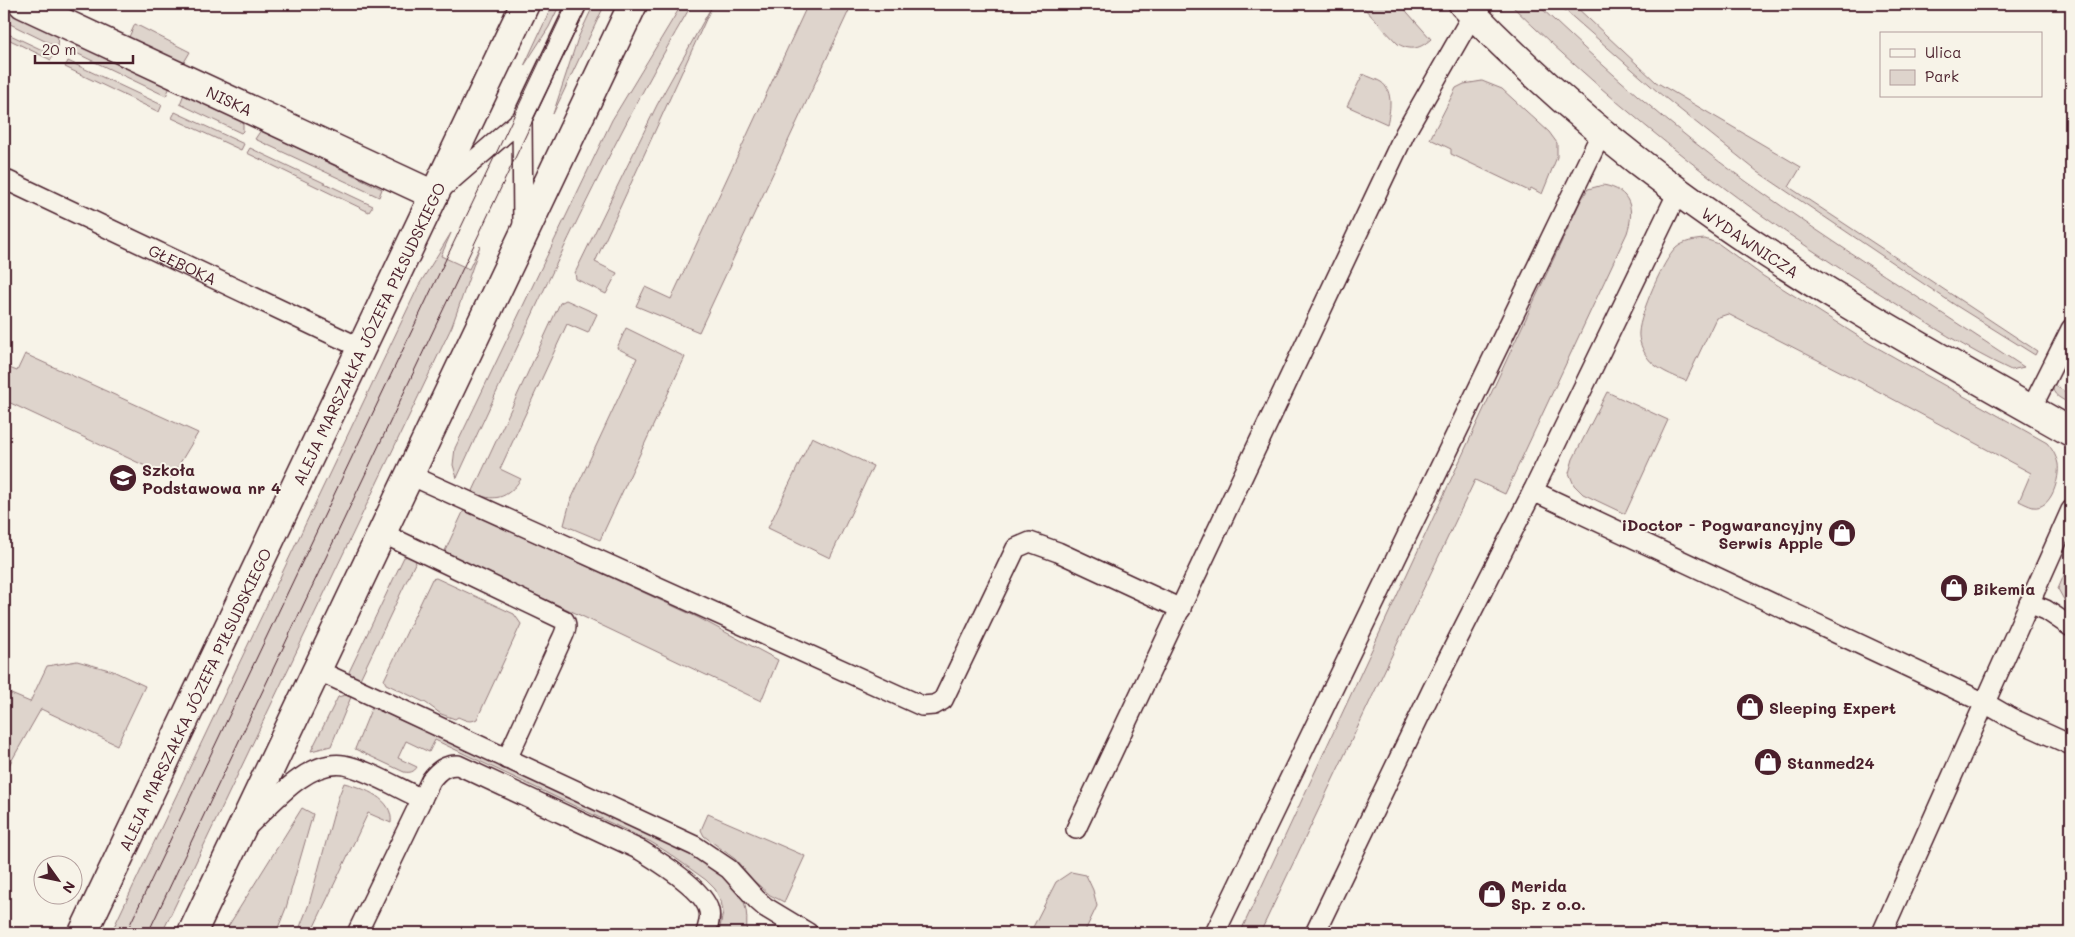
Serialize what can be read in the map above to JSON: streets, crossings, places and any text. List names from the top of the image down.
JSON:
{
  "streets": {
    "main road": ["NISKA", "WYDAWNICZA", "ALEJA MARSZAŁKA JÓZEFA PIŁSUDSKIEGO"],
    "lane": ["GŁĘBOKA"]
  },
  "crossings": [
    ["NISKA", "ALEJA MARSZAŁKA JÓZEFA PIŁSUDSKIEGO"],
    ["GŁĘBOKA", "ALEJA MARSZAŁKA JÓZEFA PIŁSUDSKIEGO"]
  ],
  "places": {
    "school or university": ["Szkoła Podstawowa nr 4"],
    "shop": [
      "iDoctor - Pogwarancyjny Serwis Apple",
      "Bikemia",
      "Sleeping Expert",
      "Stanmed24",
      "Merida Sp. z o.o."
    ]
  },
  "legend": ["Ulica", "Park"],
  "scale_bar": "20 m",
  "north": "bottom right"
}
